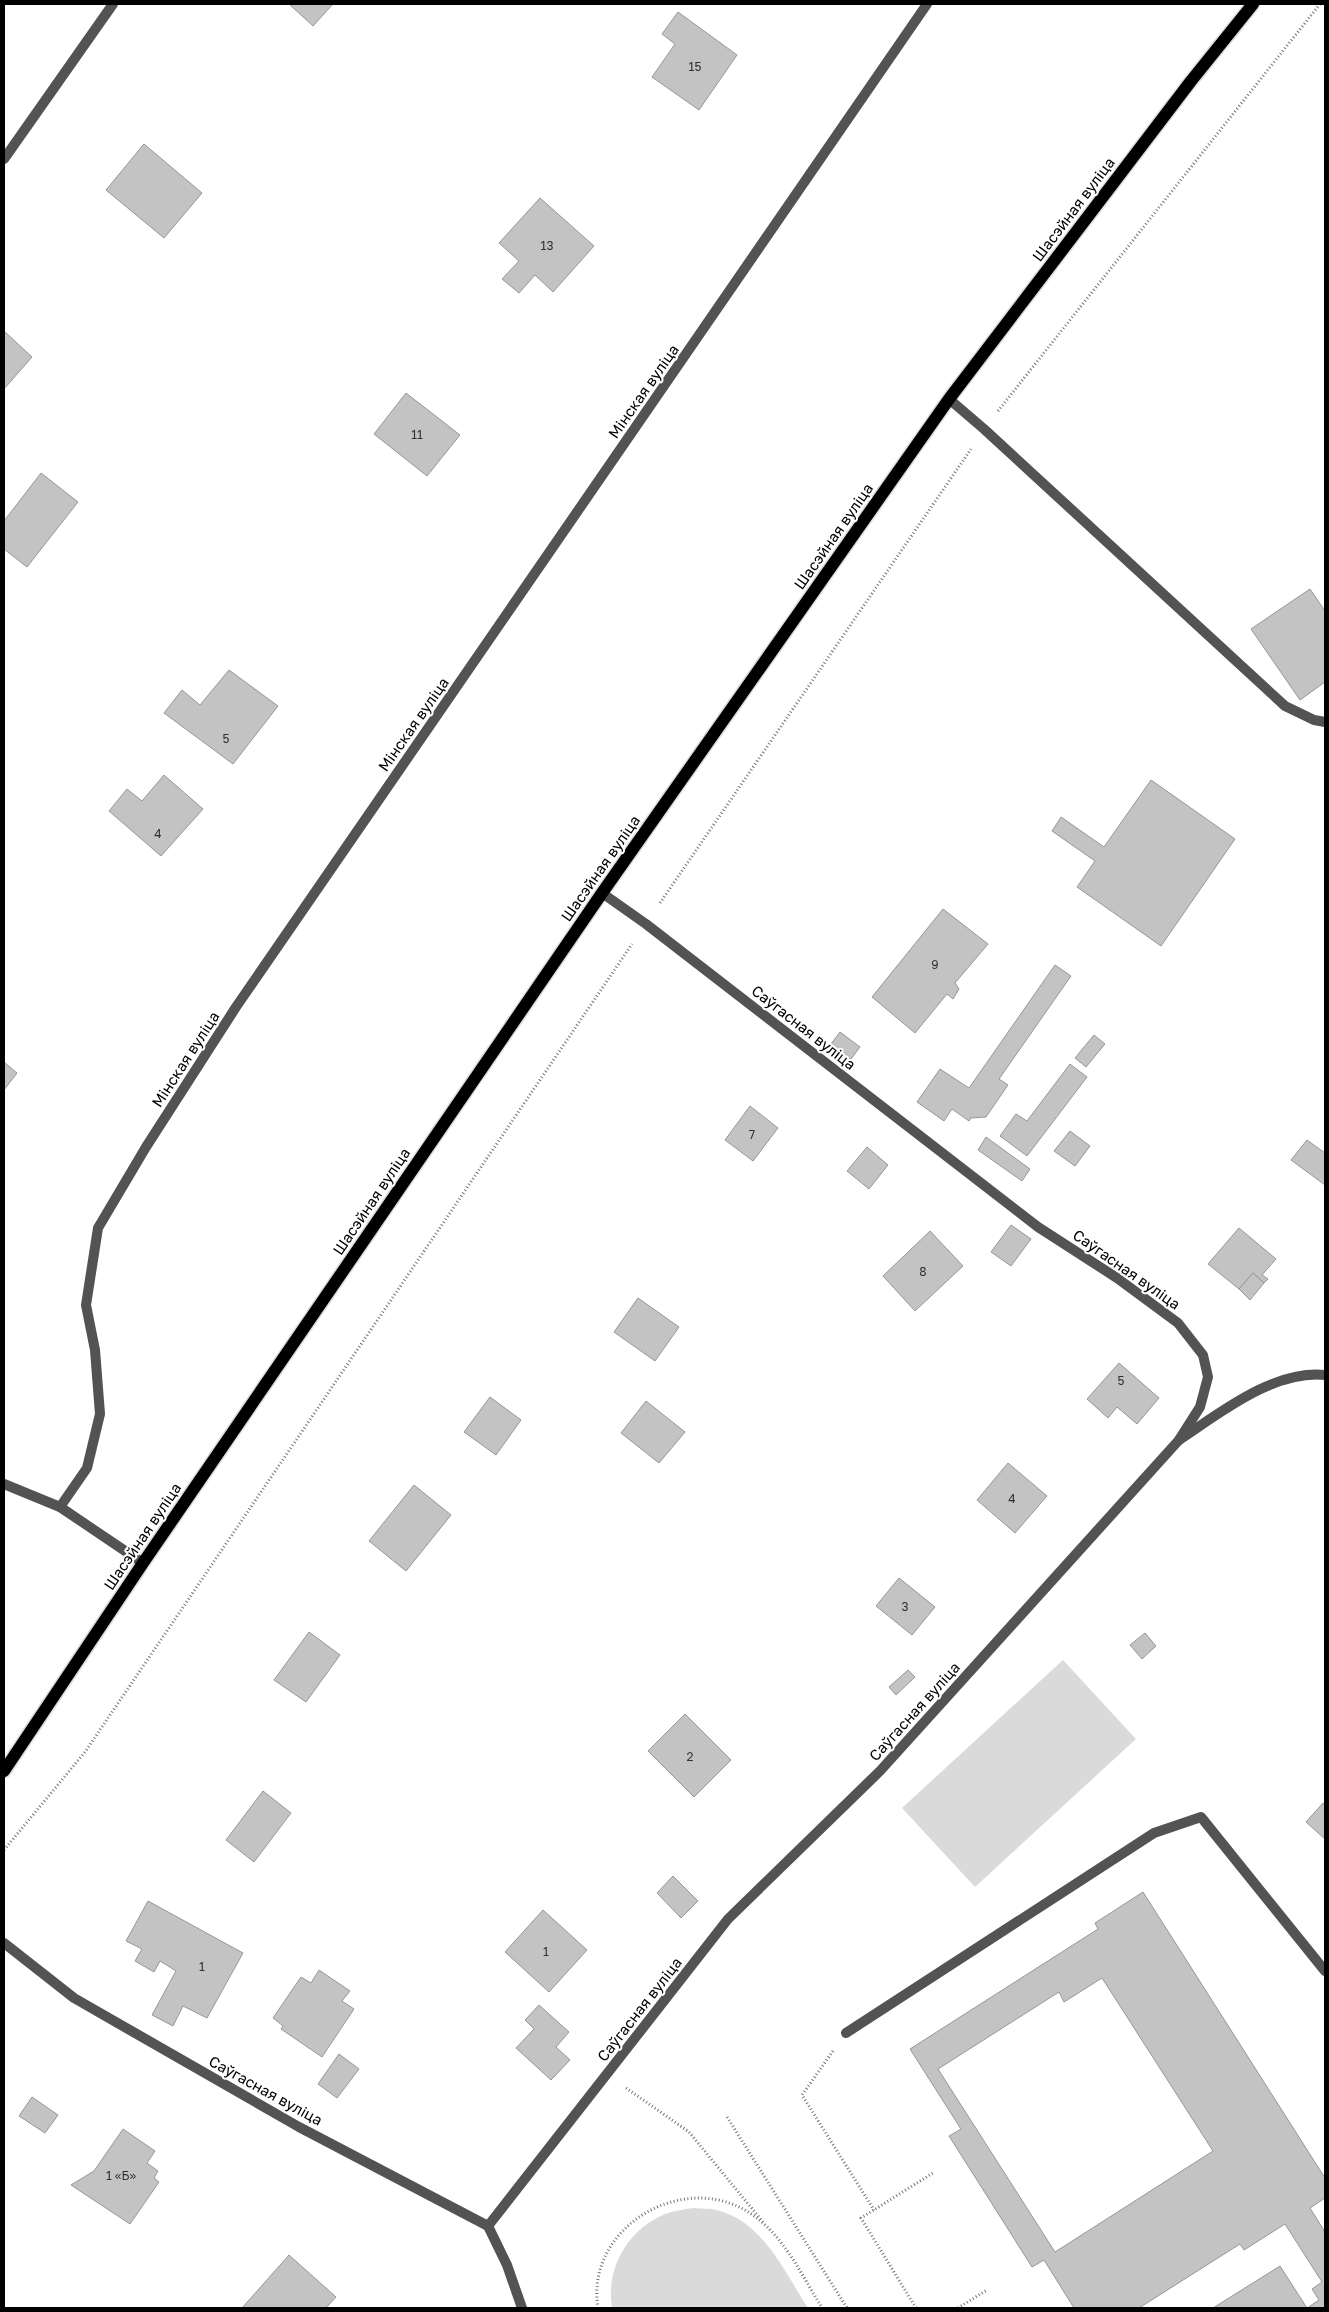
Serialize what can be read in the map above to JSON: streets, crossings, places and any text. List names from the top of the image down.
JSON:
{
  "streets": {
    "main road": ["Шасэйная вуліца"],
    "street": ["Мінская вуліца", "Саўгасная вуліца"]
  },
  "crossings": [
    ["Шасэйная вуліца", "Саўгасная вуліца"]
  ],
  "house_numbers": [
    "15",
    "13",
    "11",
    "5",
    "4",
    "9",
    "7",
    "8",
    "5",
    "4",
    "3",
    "2",
    "1",
    "1",
    "1 «Б»"
  ]
}
